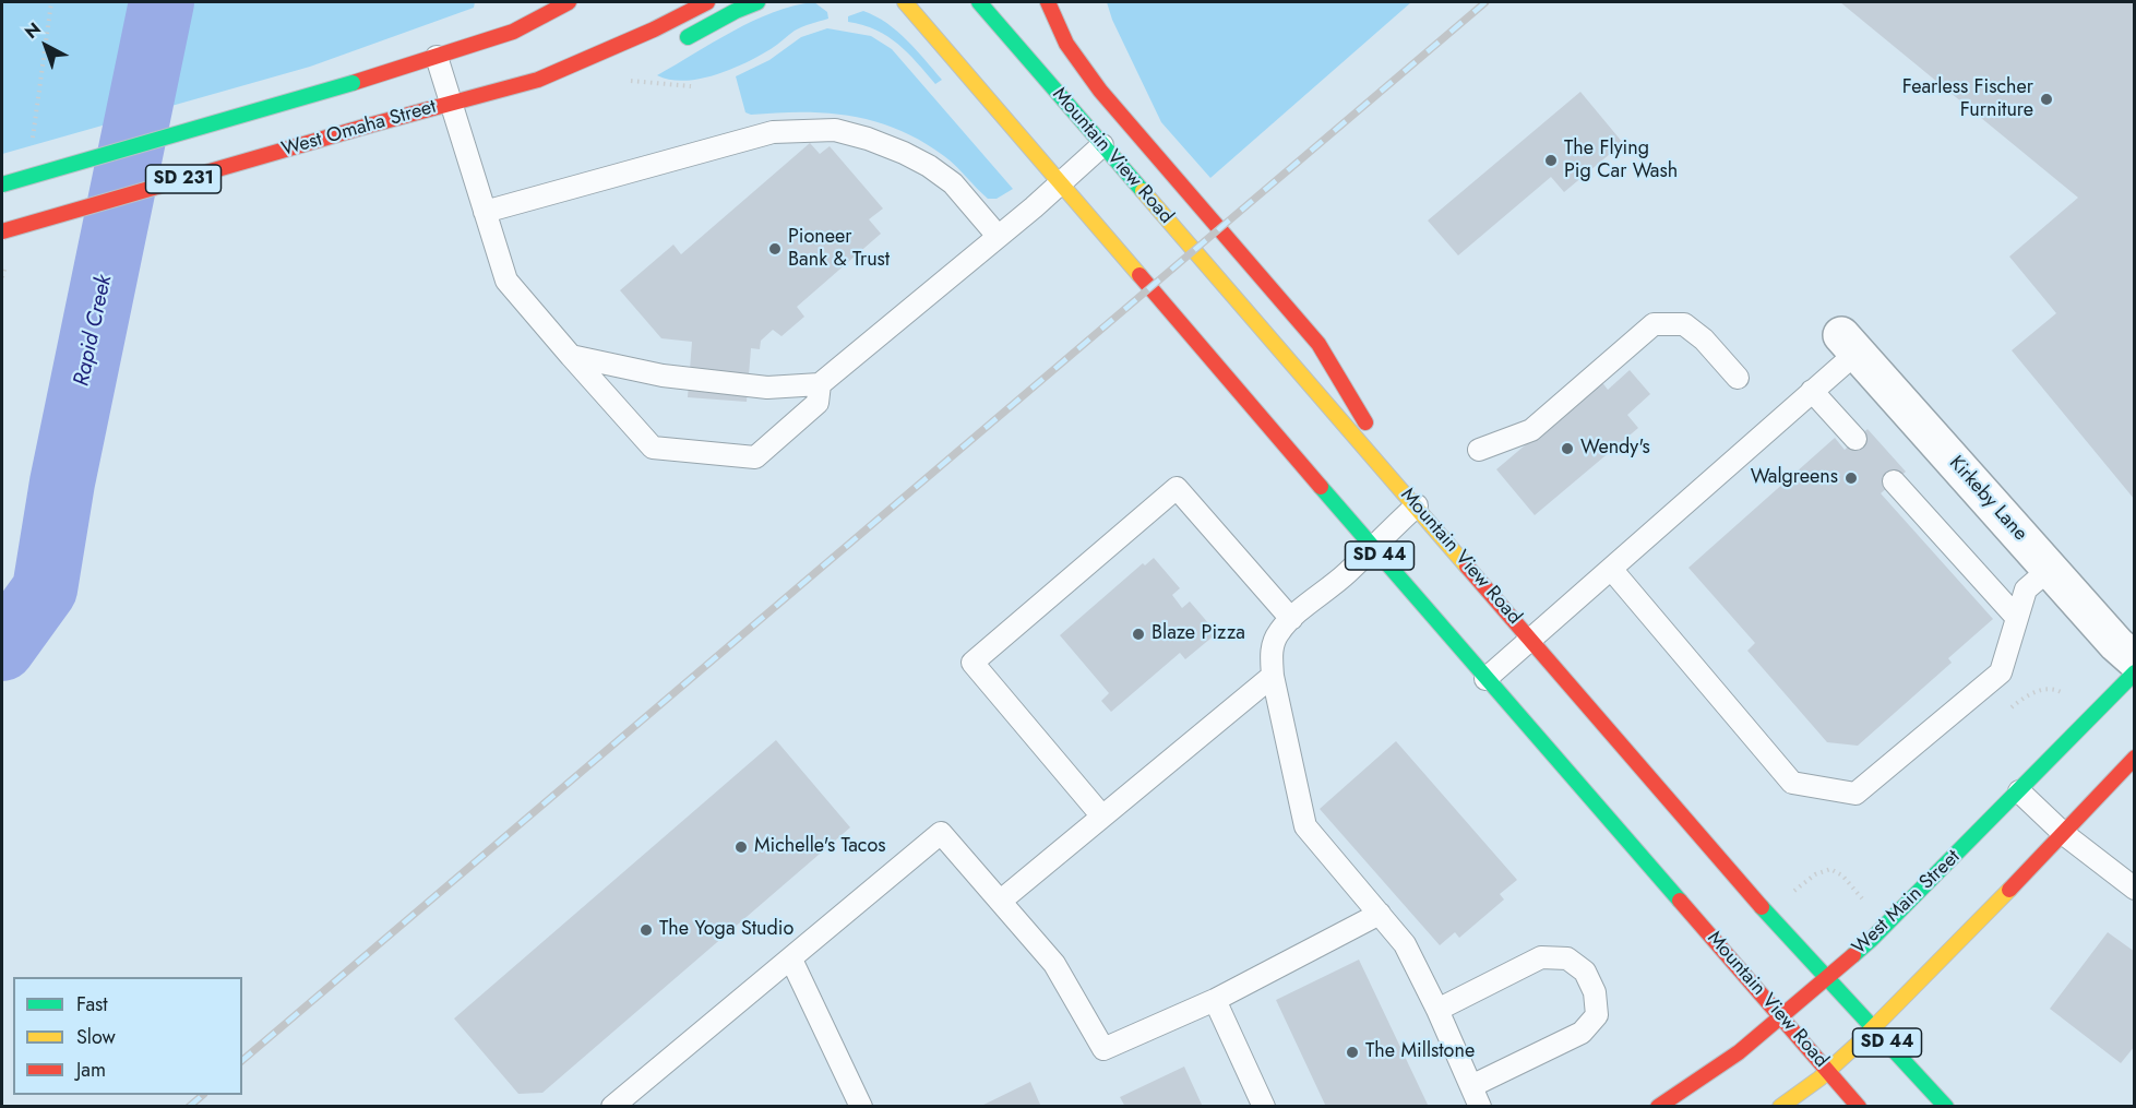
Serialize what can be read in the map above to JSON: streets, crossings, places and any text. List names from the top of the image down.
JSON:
{
  "streets": {
    "main road": [
      "West Omaha Street",
      "Mountain View Road",
      "SD 231",
      "SD 44",
      "West Main Street"
    ],
    "street": ["Kirkeby Lane"]
  },
  "crossings": [
    ["Mountain View Road", "SD 44"],
    ["Mountain View Road", "West Main Street"]
  ],
  "water": ["Rapid Creek"],
  "places": [
    "Fearless Fischer Furniture",
    "The Flying Pig Car Wash",
    "Pioneer Bank & Trust",
    "Wendy's",
    "Walgreens",
    "Blaze Pizza",
    "Michelle's Tacos",
    "The Yoga Studio",
    "The Millstone"
  ],
  "legend": ["Fast", "Slow", "Jam"],
  "north": "top left"
}
